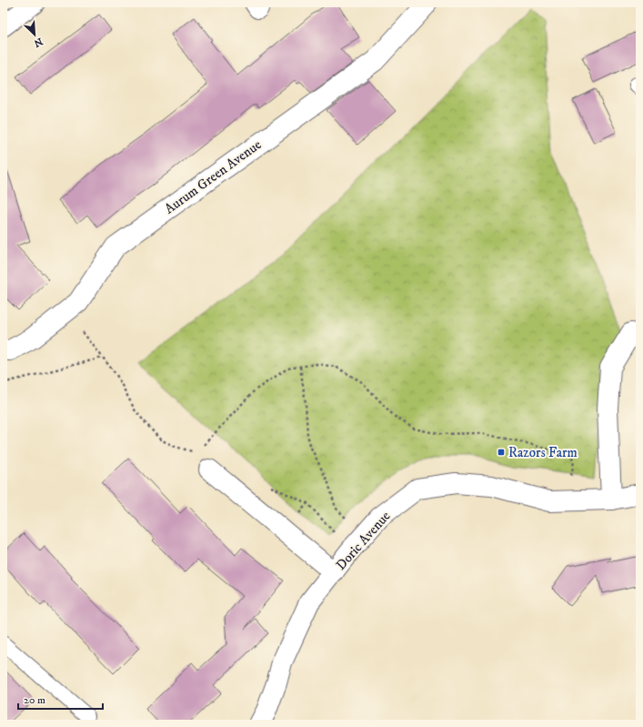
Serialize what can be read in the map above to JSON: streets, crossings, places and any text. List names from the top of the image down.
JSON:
{
  "streets": {
    "street": ["Aurum Green Avenue", "Doric Avenue"]
  },
  "places": {
    "transit": ["Razors Farm"]
  },
  "scale_bar": "20 m",
  "north": "bottom right"
}
